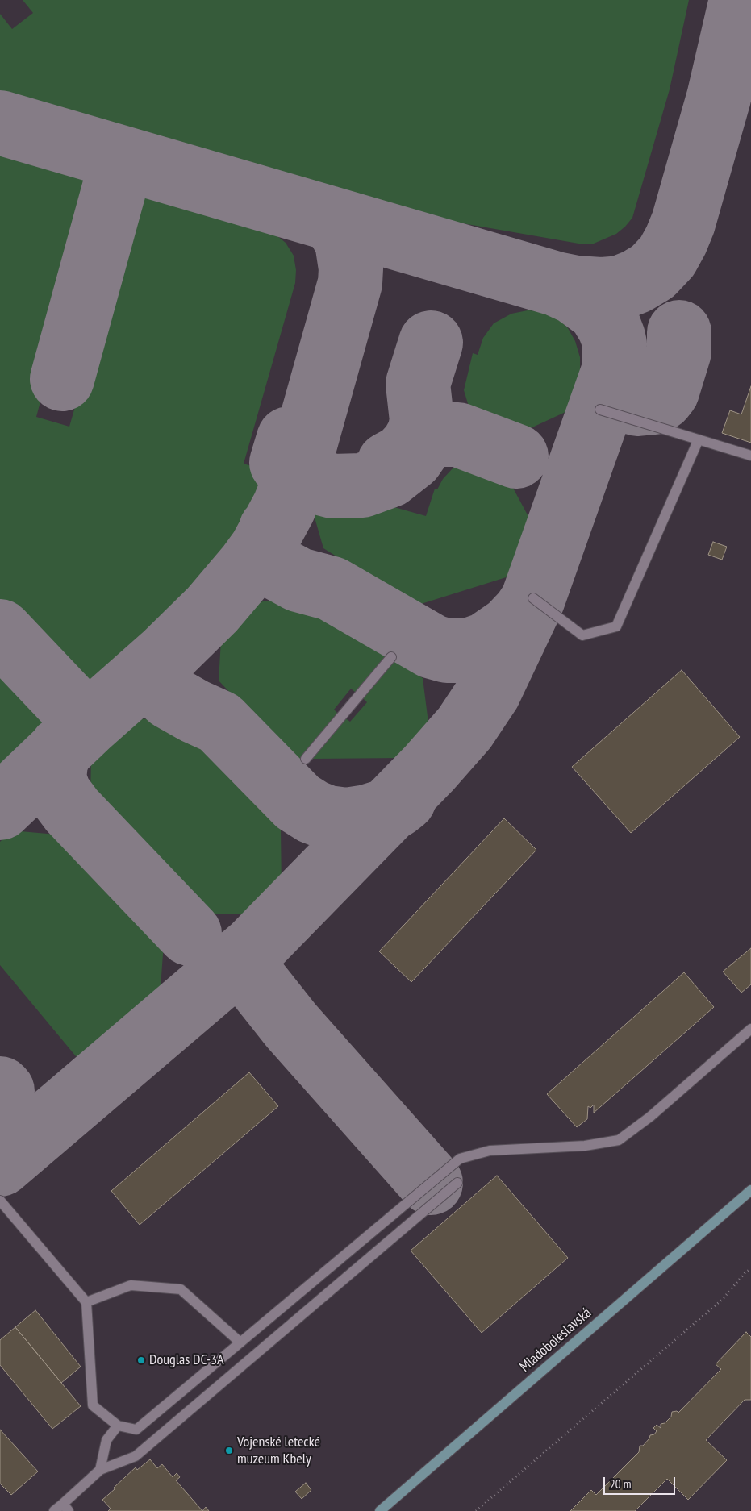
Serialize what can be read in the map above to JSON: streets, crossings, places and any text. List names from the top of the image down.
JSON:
{
  "streets": {
    "main road": ["Mladoboleslavská"]
  },
  "places": ["Douglas DC-3A", "Vojenské letecké muzeum Kbely"],
  "scale_bar": "20 m"
}
